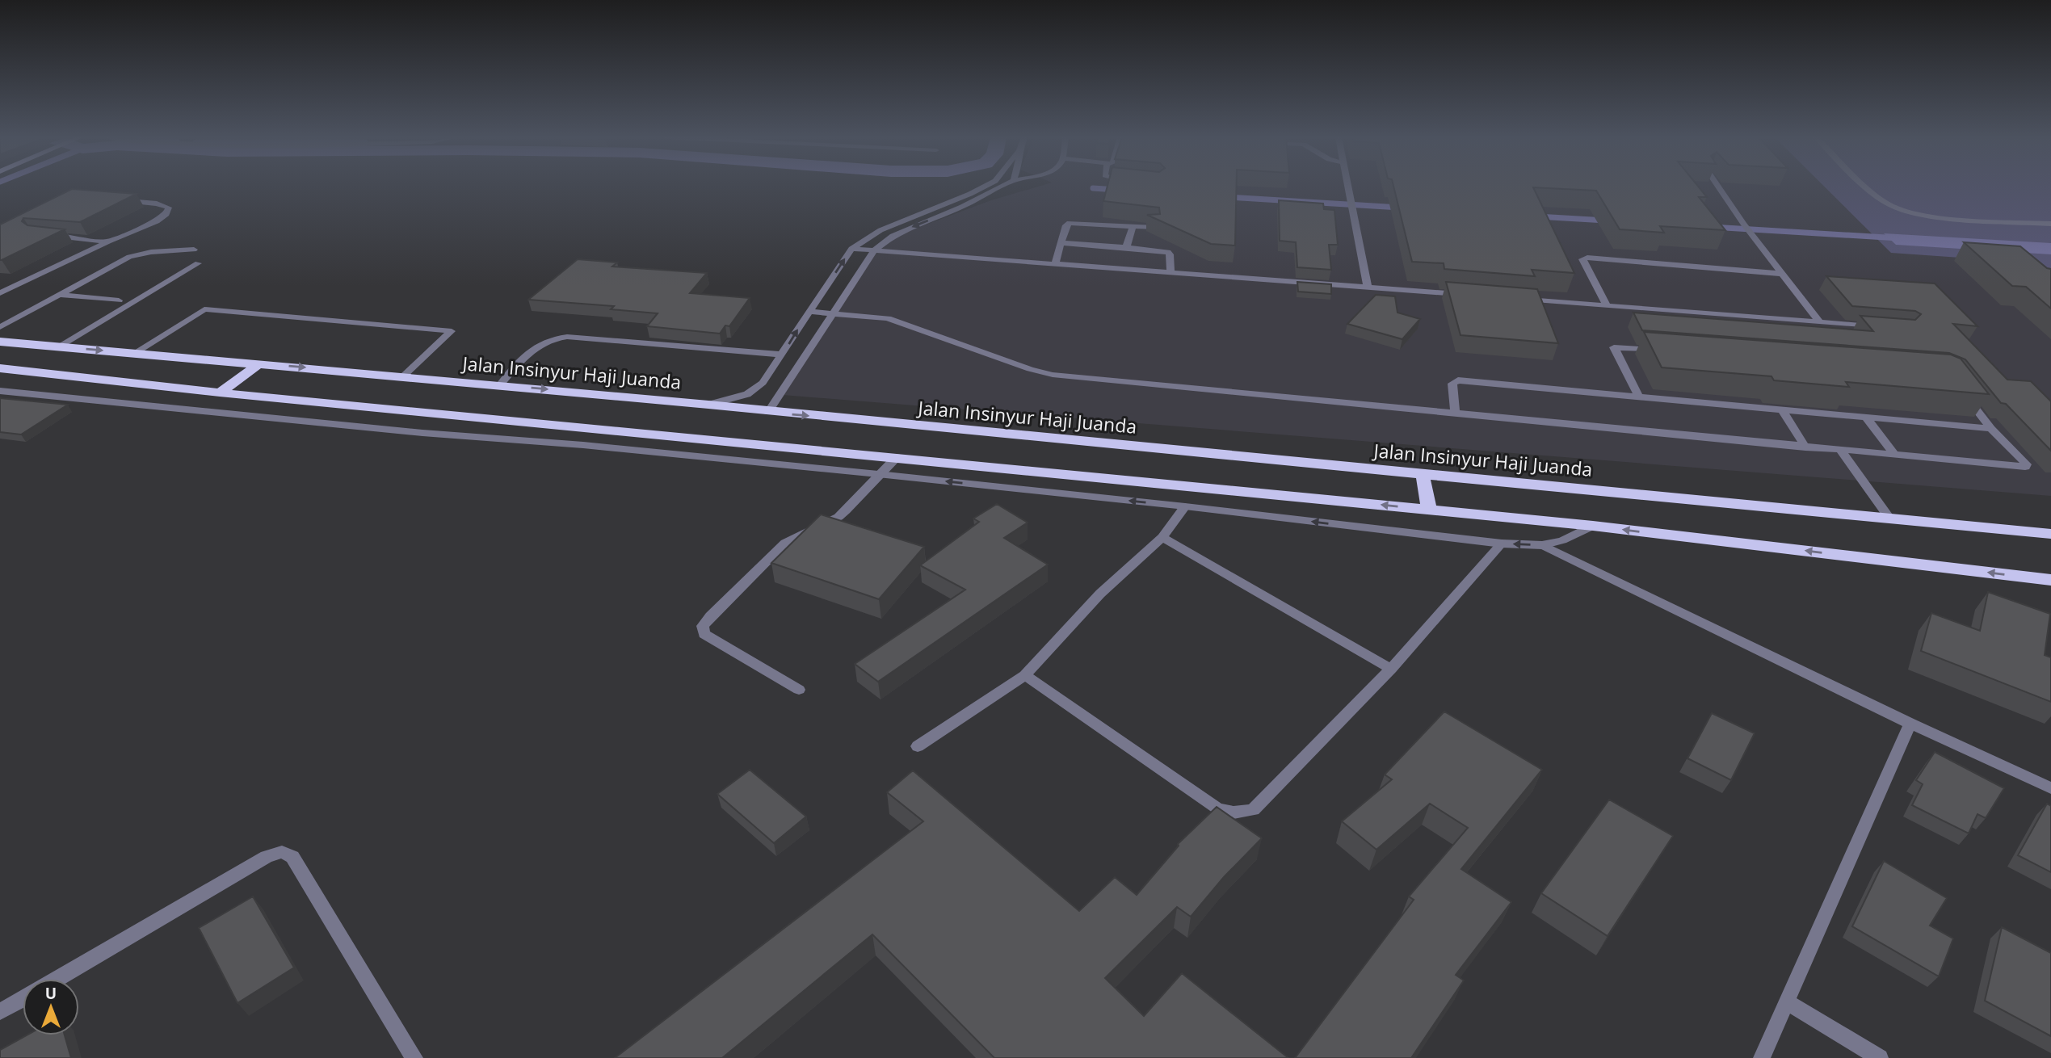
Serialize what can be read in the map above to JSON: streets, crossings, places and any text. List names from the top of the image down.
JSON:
{
  "streets": {
    "highway": ["Jalan Insinyur Haji Juanda"]
  },
  "north": "top"
}
